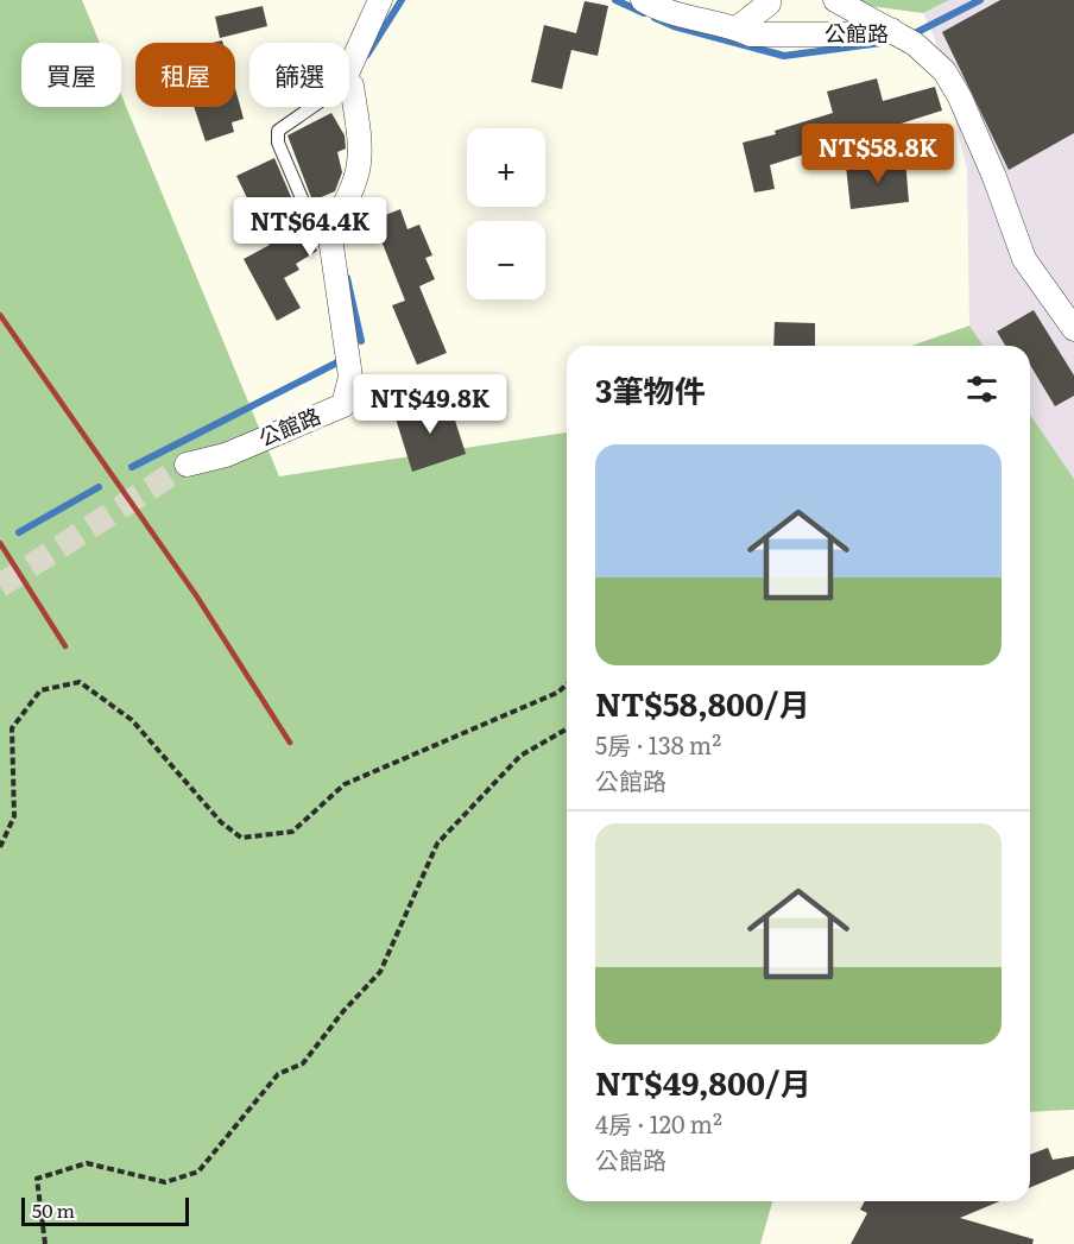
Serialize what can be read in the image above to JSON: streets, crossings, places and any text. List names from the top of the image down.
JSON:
{
  "streets": {
    "street": ["公館路"]
  },
  "scale_bar": "50 m",
  "page": {
    "chip": ["買屋", "租屋", "篩選"],
    "price": ["NT$58.8K", "NT$64.4K", "NT$49.8K"],
    "map_buttons": ["+", "−"],
    "heading": "3筆物件",
    "list": [
      {
        "name": "NT$58,800/月",
        "note": "5房 · 138 m² · 公館路"
      },
      {
        "name": "NT$49,800/月",
        "note": "4房 · 120 m² · 公館路"
      }
    ],
    "scale": "50 m"
  }
}
